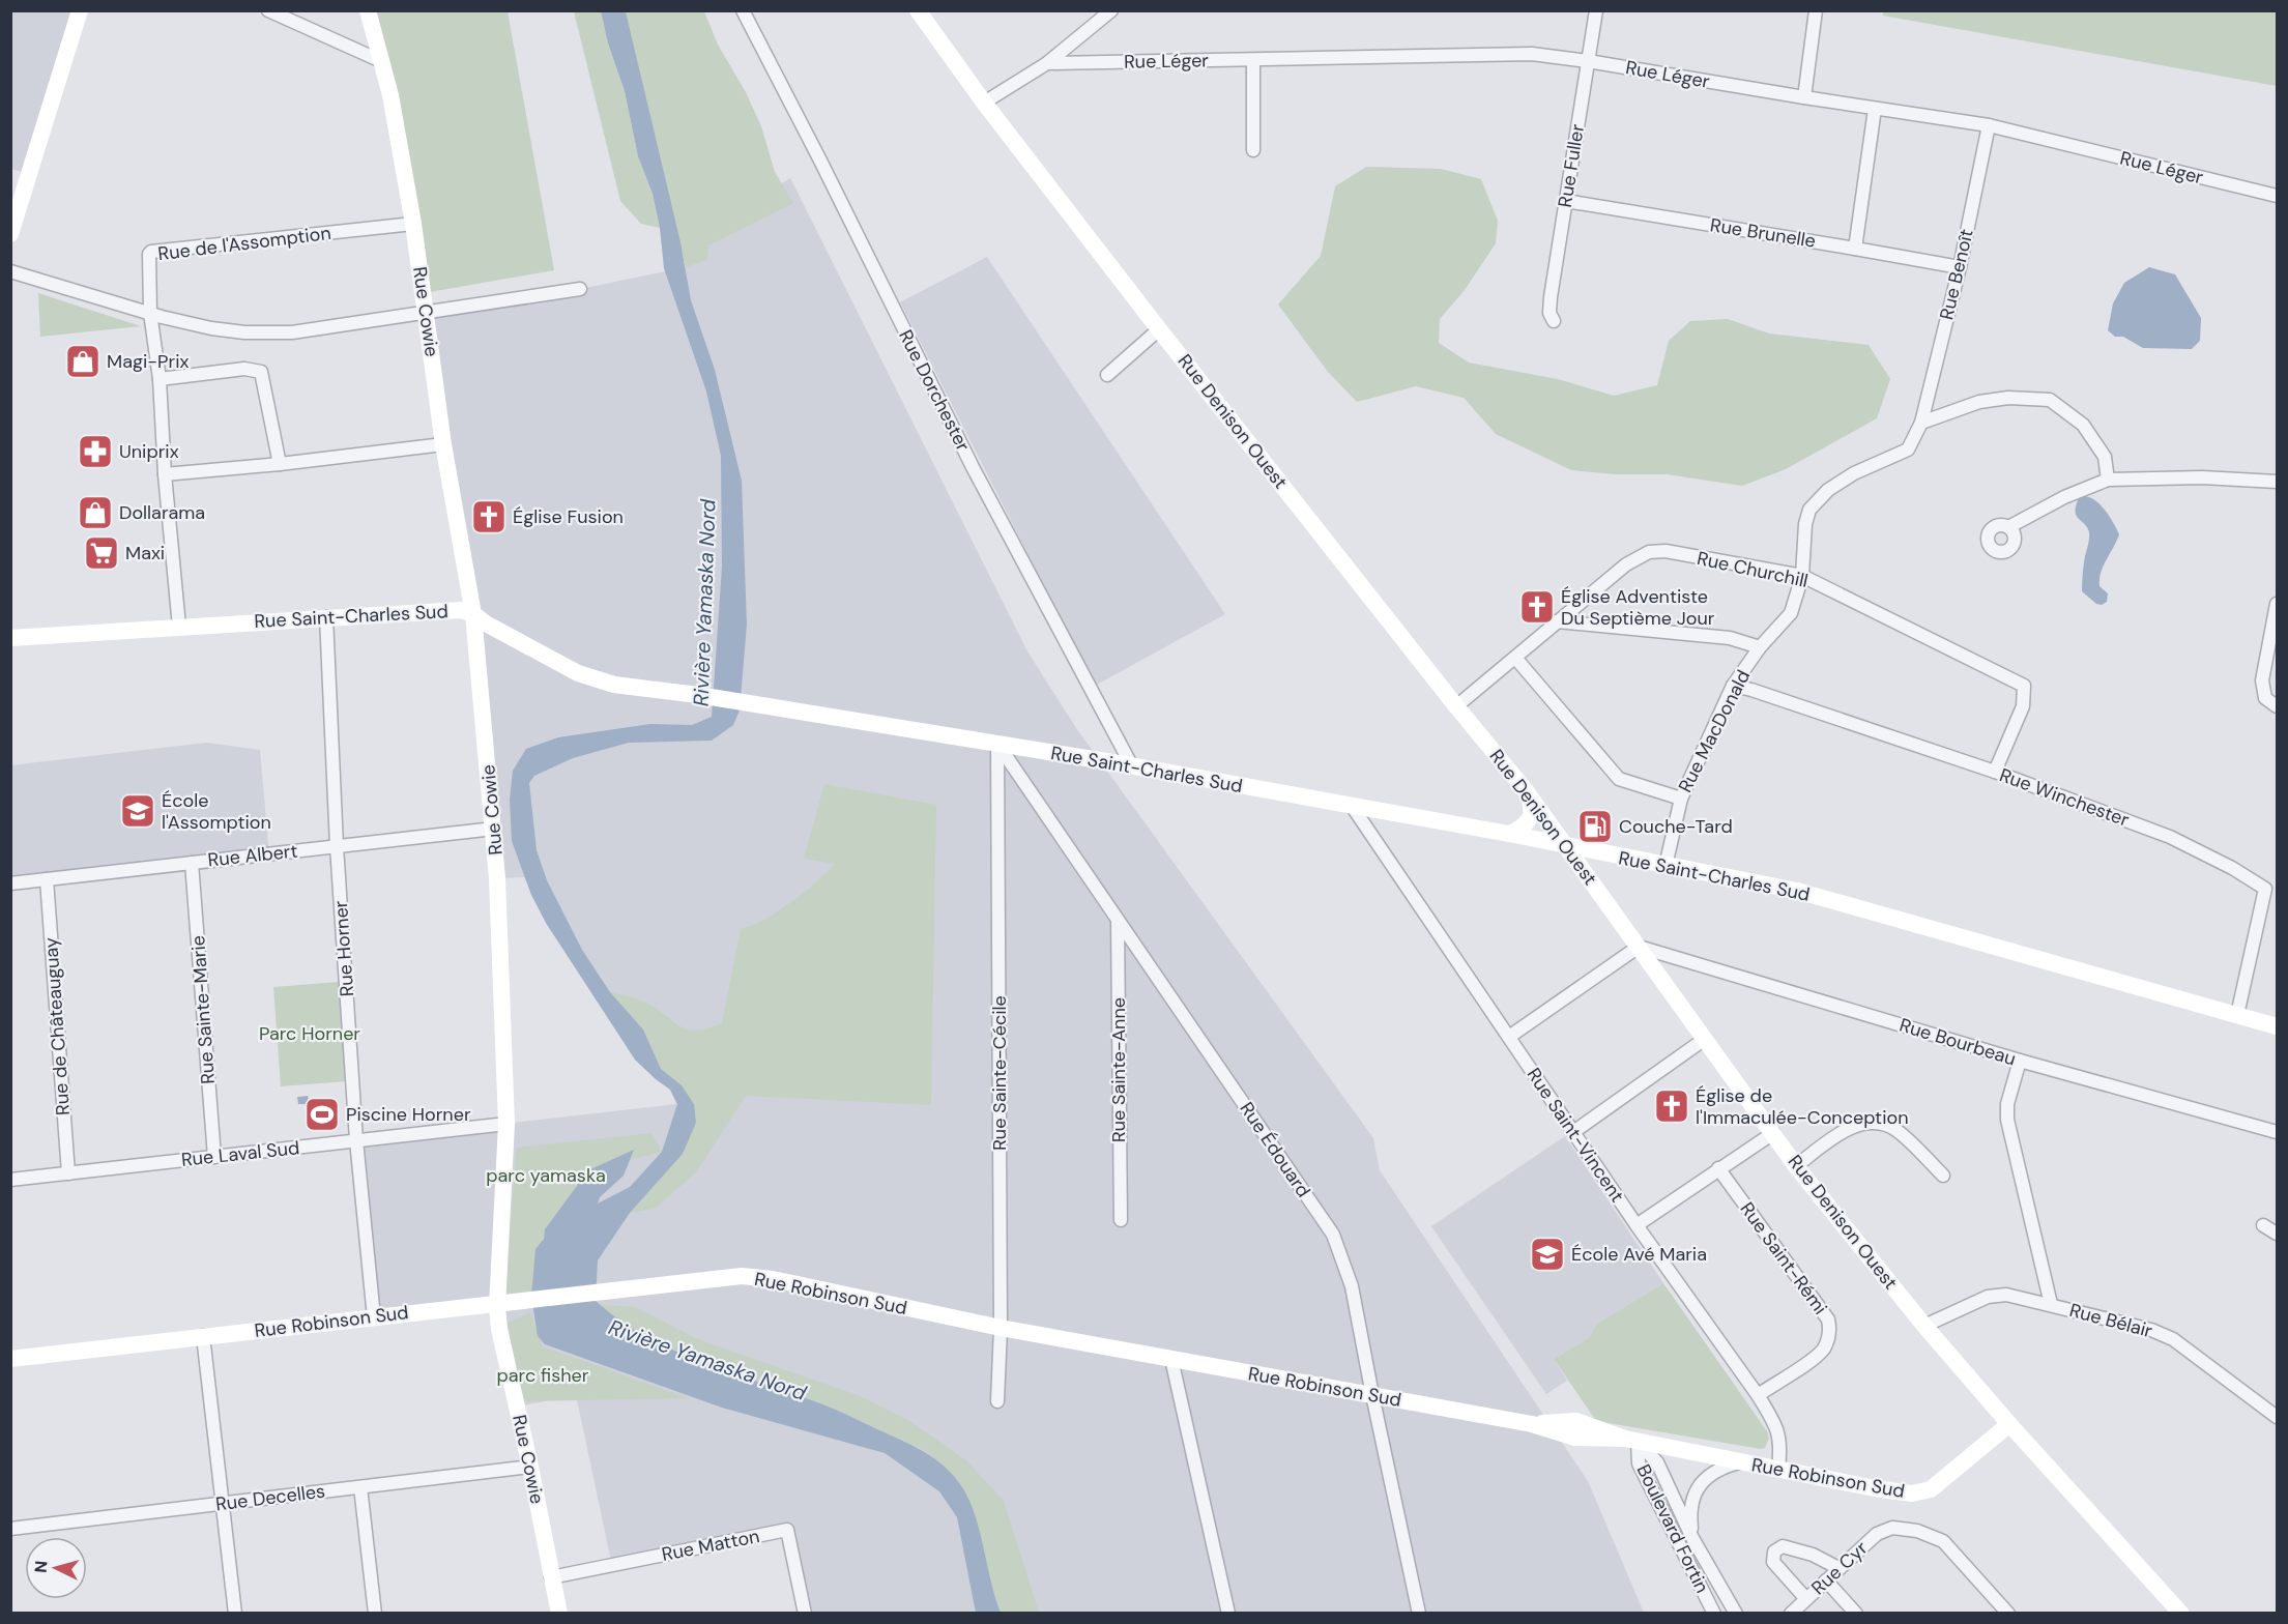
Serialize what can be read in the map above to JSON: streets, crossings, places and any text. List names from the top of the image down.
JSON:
{
  "streets": {
    "street": [
      "Rue Léger",
      "Rue Fuller",
      "Rue Brunelle",
      "Rue de l'Assomption",
      "Rue Benoît",
      "Rue Cowie",
      "Rue Dorchester",
      "Rue Denison Ouest",
      "Rue Churchill",
      "Rue Saint-Charles Sud",
      "Rue MacDonald",
      "Rue Winchester",
      "Rue Albert",
      "Rue Horner",
      "Rue Sainte-Marie",
      "Rue de Châteauguay",
      "Rue Bourbeau",
      "Rue Sainte-Anne",
      "Rue Sainte-Cécile",
      "Rue Saint-Vincent",
      "Rue Édouard",
      "Rue Laval Sud",
      "Rue Saint-Rémi",
      "Rue Robinson Sud",
      "Rue Bélair",
      "Rue Decelles",
      "Boulevard Fortin",
      "Rue Matton",
      "Rue Cyr"
    ]
  },
  "crossings": [
    ["Rue Léger", "Rue Fuller"],
    ["Rue Léger", "Rue Benoît"],
    ["Rue Fuller", "Rue Brunelle"],
    ["Rue Brunelle", "Rue Benoît"],
    ["Rue de l'Assomption", "Rue Cowie"],
    ["Rue de l'Assomption", "Rue Saint-Charles Sud"],
    ["Rue Benoît", "Rue MacDonald"],
    ["Rue Cowie", "Rue Saint-Charles Sud"],
    ["Rue Cowie", "Rue Albert"],
    ["Rue Cowie", "Rue Laval Sud"],
    ["Rue Cowie", "Rue Robinson Sud"],
    ["Rue Cowie", "Rue Decelles"],
    ["Rue Cowie", "Rue Matton"],
    ["Rue Dorchester", "Rue Saint-Charles Sud"],
    ["Rue Denison Ouest", "Rue Churchill"],
    ["Rue Denison Ouest", "Rue Saint-Charles Sud"],
    ["Rue Denison Ouest", "Rue Bourbeau"],
    ["Rue Denison Ouest", "Rue Robinson Sud"],
    ["Rue Denison Ouest", "Rue Bélair"],
    ["Rue Churchill", "Rue MacDonald"],
    ["Rue Churchill", "Rue Winchester"],
    ["Rue Saint-Charles Sud", "Rue MacDonald"],
    ["Rue Saint-Charles Sud", "Rue Winchester"],
    ["Rue Saint-Charles Sud", "Rue Horner"],
    ["Rue Saint-Charles Sud", "Rue Sainte-Cécile"],
    ["Rue Saint-Charles Sud", "Rue Saint-Vincent"],
    ["Rue Saint-Charles Sud", "Rue Édouard"],
    ["Rue MacDonald", "Rue Winchester"],
    ["Rue Albert", "Rue Horner"],
    ["Rue Albert", "Rue Sainte-Marie"],
    ["Rue Albert", "Rue de Châteauguay"],
    ["Rue Horner", "Rue Laval Sud"],
    ["Rue Horner", "Rue Robinson Sud"],
    ["Rue Sainte-Marie", "Rue Laval Sud"],
    ["Rue de Châteauguay", "Rue Laval Sud"],
    ["Rue Sainte-Anne", "Rue Édouard"],
    ["Rue Sainte-Cécile", "Rue Édouard"],
    ["Rue Sainte-Cécile", "Rue Robinson Sud"],
    ["Rue Saint-Vincent", "Rue Saint-Rémi"],
    ["Rue Saint-Vincent", "Rue Robinson Sud"],
    ["Rue Édouard", "Rue Robinson Sud"],
    ["Rue Robinson Sud", "Boulevard Fortin"]
  ],
  "water": ["Rivière Yamaska Nord"],
  "parks": ["Parc Horner", "parc yamaska", "parc fisher"],
  "places": {
    "shop": ["Magi-Prix", "Dollarama"],
    "pharmacy": ["Uniprix"],
    "church": ["Église Fusion", "Église Adventiste Du Septième Jour", "Église de l'Immaculée-Conception"],
    "supermarket": ["Maxi"],
    "school or university": ["École l'Assomption", "École Avé Maria"],
    "fuel station": ["Couche-Tard"],
    "sports": ["Piscine Horner"]
  },
  "north": "left"
}
